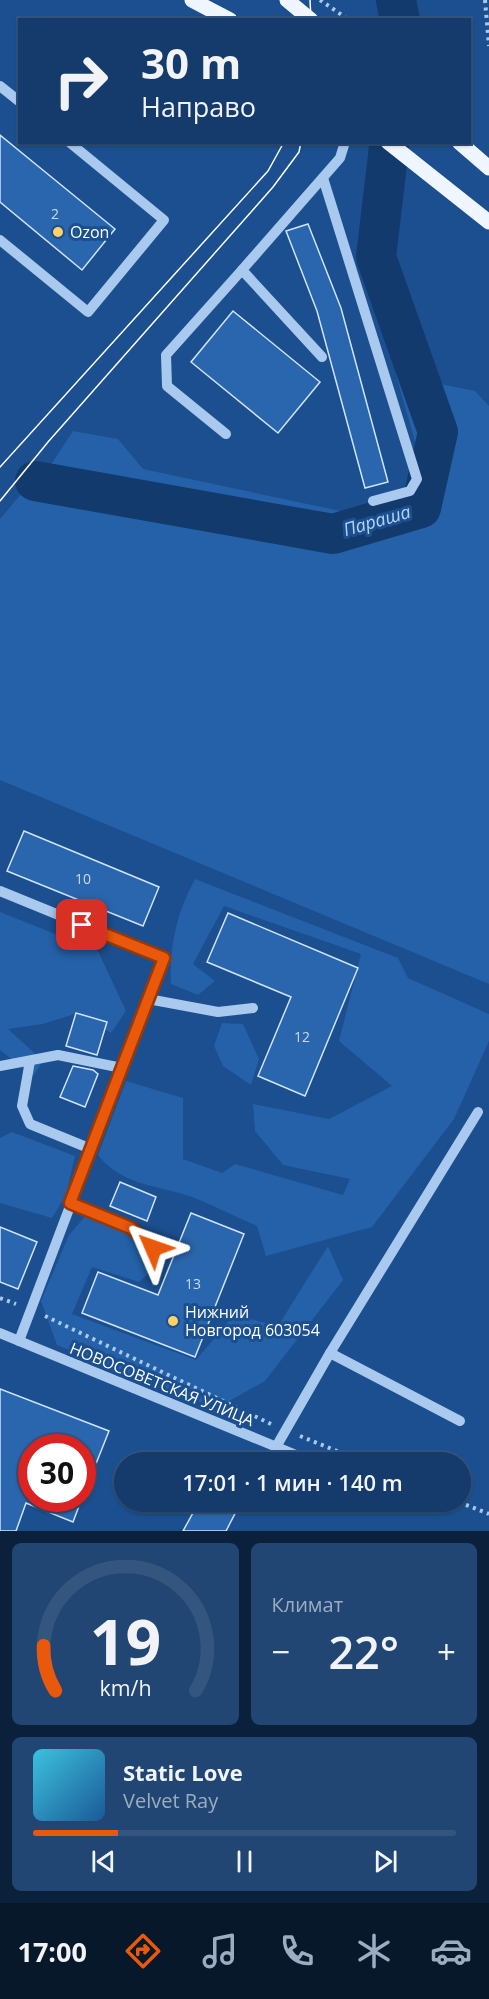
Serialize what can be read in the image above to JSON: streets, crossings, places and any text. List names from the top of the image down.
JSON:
{
  "streets": {
    "street": ["НОВОСОВЕТСКАЯ УЛИЦА"]
  },
  "water": ["Параша"],
  "places": ["Ozon", "Нижний Новгород 603054"],
  "house_numbers": [
    "2",
    "10",
    "12",
    "13"
  ],
  "page": {
    "turn": ["30 m", "Направо"],
    "limit": "30",
    "trip": "17:01 · 1 мин · 140 m",
    "tile": "Климат",
    "heat": ["−", "22°", "+"],
    "song": ["Static Love", "Velvet Ray"],
    "tabs": "17:00",
    "gauge": ["19", "km/h"]
  }
}
